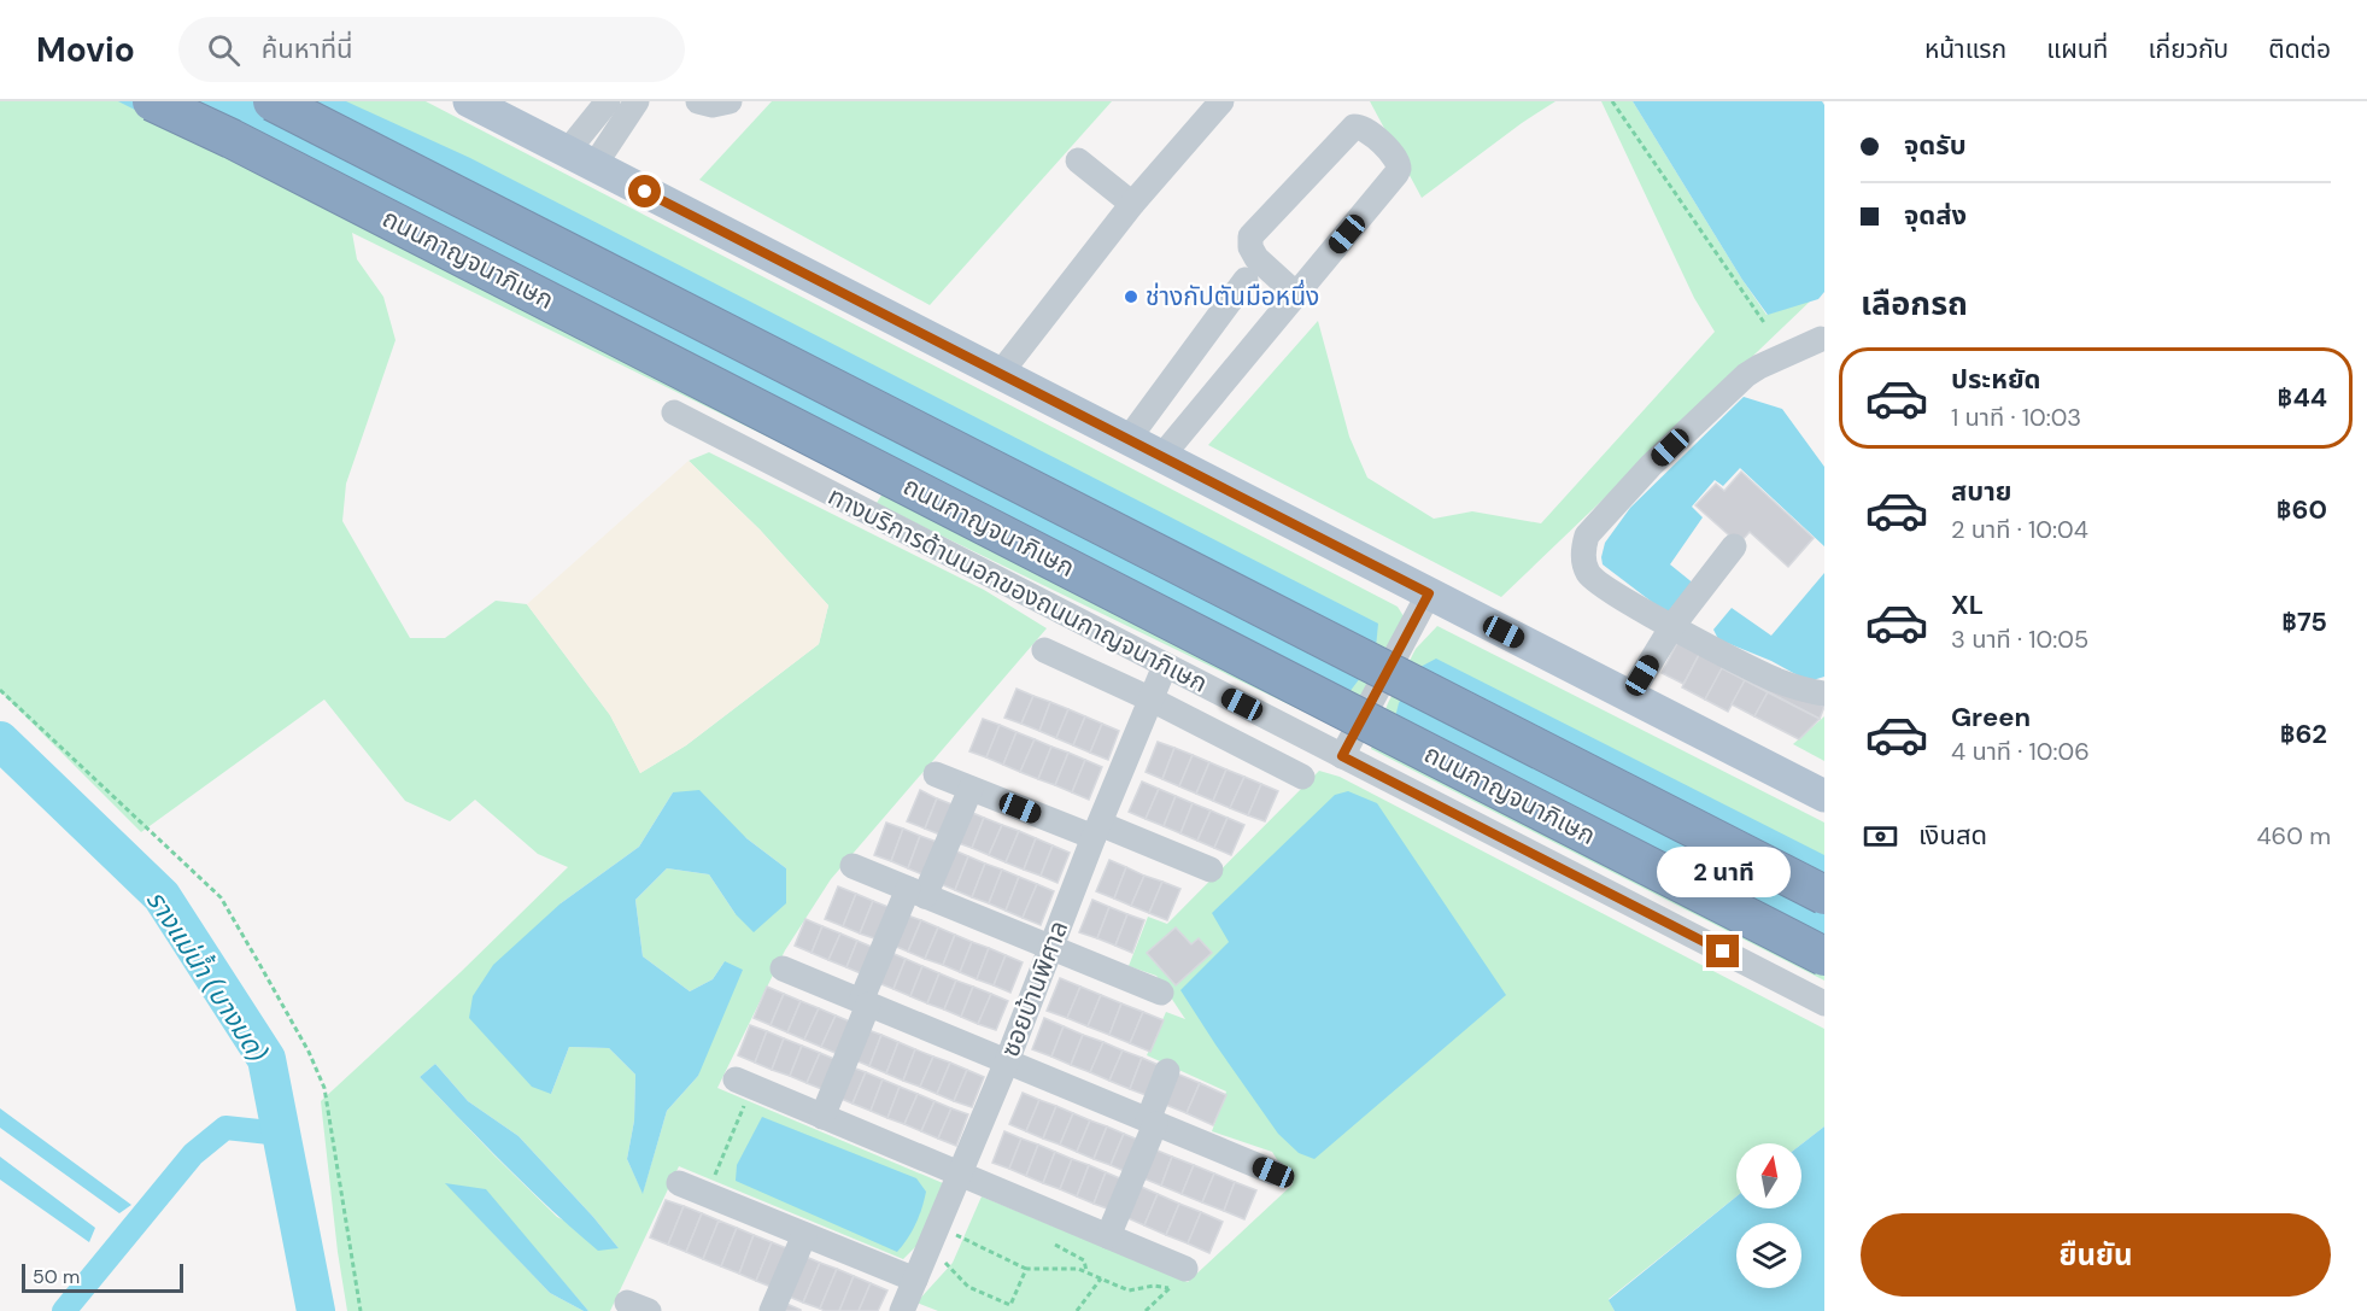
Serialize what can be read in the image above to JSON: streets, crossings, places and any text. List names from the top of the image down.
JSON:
{
  "streets": {
    "highway": ["ถนนกาญจนาภิเษก"],
    "street": ["ทางบริการด้านนอกของถนนกาญจนาภิเษก", "ซอยบ้านพิศาล"]
  },
  "crossings": [
    ["ทางบริการด้านนอกของถนนกาญจนาภิเษก", "ซอยบ้านพิศาล"]
  ],
  "water": ["รางแม่น้ำ (บางมด)"],
  "places": ["ช่างกัปตันมือหนึ่ง"],
  "scale_bar": "50 m",
  "north": "top",
  "page": {
    "header": "Movio",
    "search": "ค้นหาที่นี่",
    "nav": [
      "หน้าแรก",
      "แผนที่",
      "เกี่ยวกับ",
      "ติดต่อ"
    ],
    "banner": ["จุดรับ", "จุดส่ง"],
    "heading": "เลือกรถ",
    "list": [
      {
        "name": "ประหยัด",
        "note": "1 นาที · 10:03",
        "value": "฿44"
      },
      {
        "name": "สบาย",
        "note": "2 นาที · 10:04",
        "value": "฿60"
      },
      {
        "name": "XL",
        "note": "3 นาที · 10:05",
        "value": "฿75"
      },
      {
        "name": "Green",
        "note": "4 นาที · 10:06",
        "value": "฿62"
      }
    ],
    "pay": ["เงินสด", "460 m"],
    "bubble": "2 นาที",
    "buttons": "ยืนยัน",
    "scale": "50 m"
  }
}
